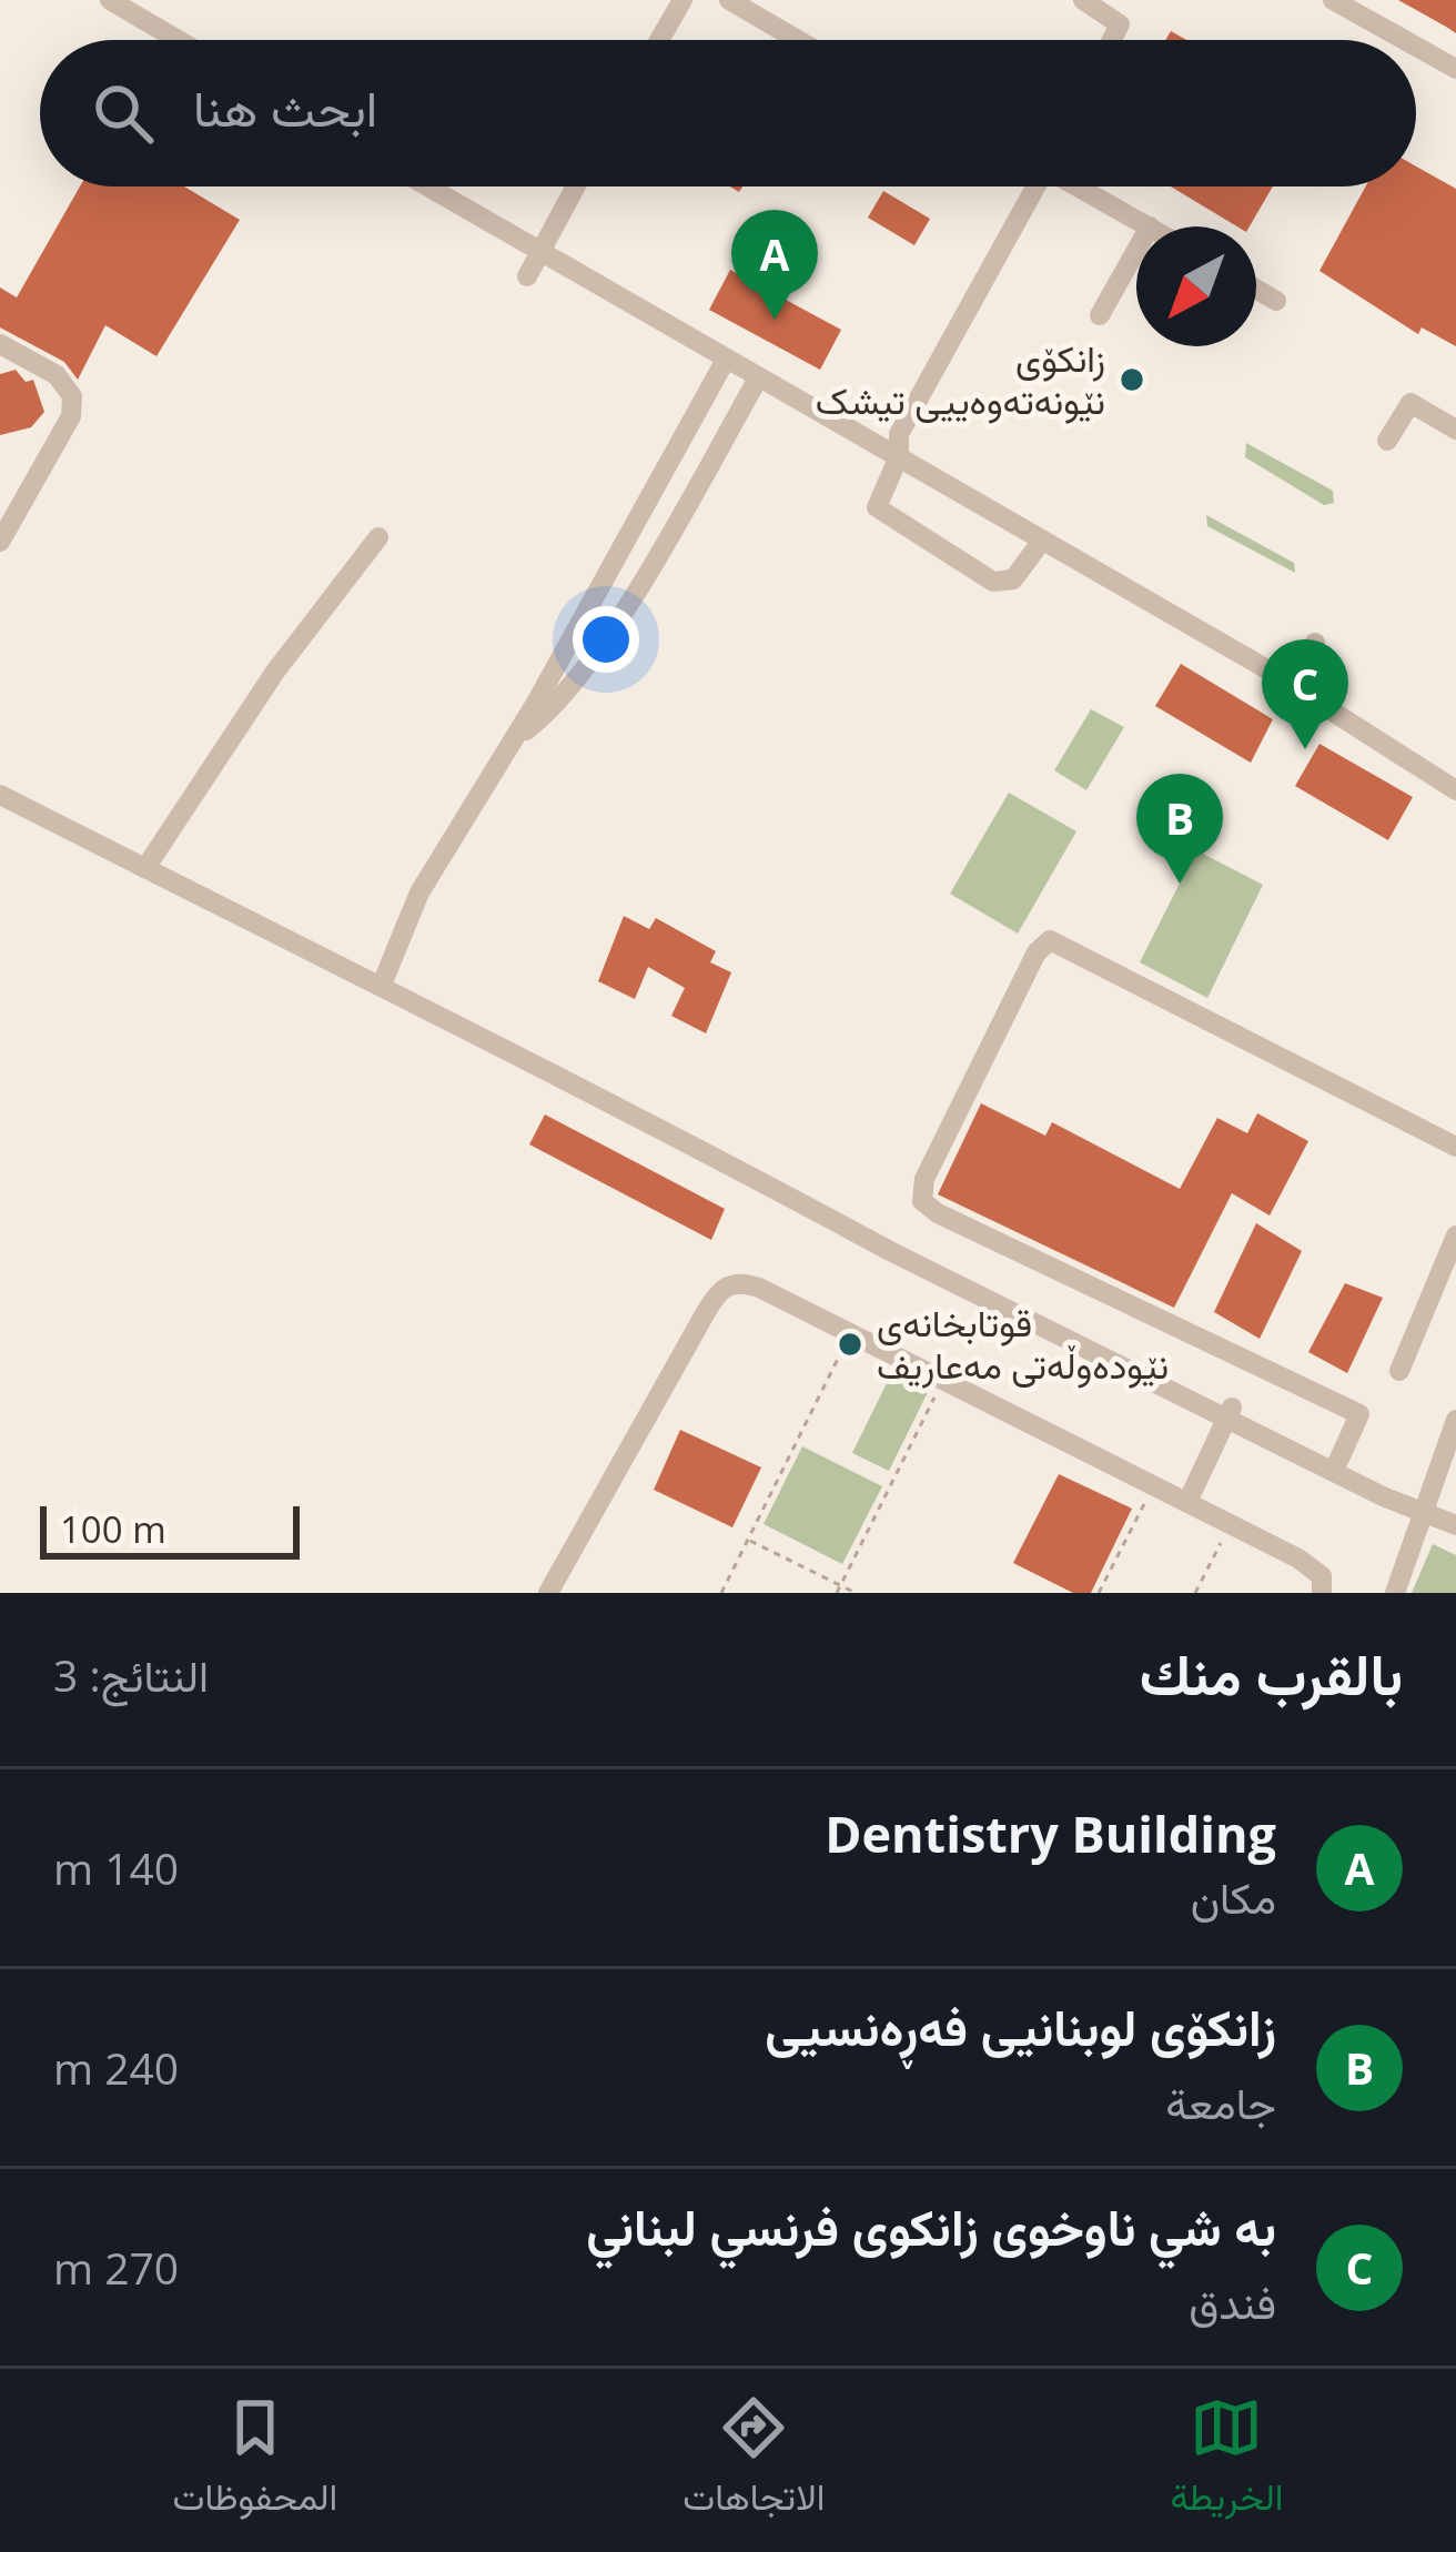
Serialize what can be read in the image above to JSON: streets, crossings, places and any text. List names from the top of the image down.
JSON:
{
  "places": ["زانکۆی نێونەتەوەییی تیشک", "قوتابخانەی نێودەوڵەتی مەعاریف"],
  "scale_bar": "100 m",
  "north": "bottom left",
  "page": {
    "search": "ابحث هنا",
    "pins": ["A", "C", "B"],
    "scale": "100 m",
    "heading": ["بالقرب منك", "النتائج: 3"],
    "list": [
      {
        "mark": "A",
        "name": "Dentistry Building",
        "note": "مكان",
        "value": "140 m"
      },
      {
        "mark": "B",
        "name": "زانکۆی لوبنانیی فەڕەنسیی",
        "note": "جامعة",
        "value": "240 m"
      },
      {
        "mark": "C",
        "name": "به شي ناوخوى زانكوى فرنسي لبناني",
        "note": "فندق",
        "value": "270 m"
      }
    ],
    "nav": ["الخريطة", "الاتجاهات", "المحفوظات"]
  }
}
